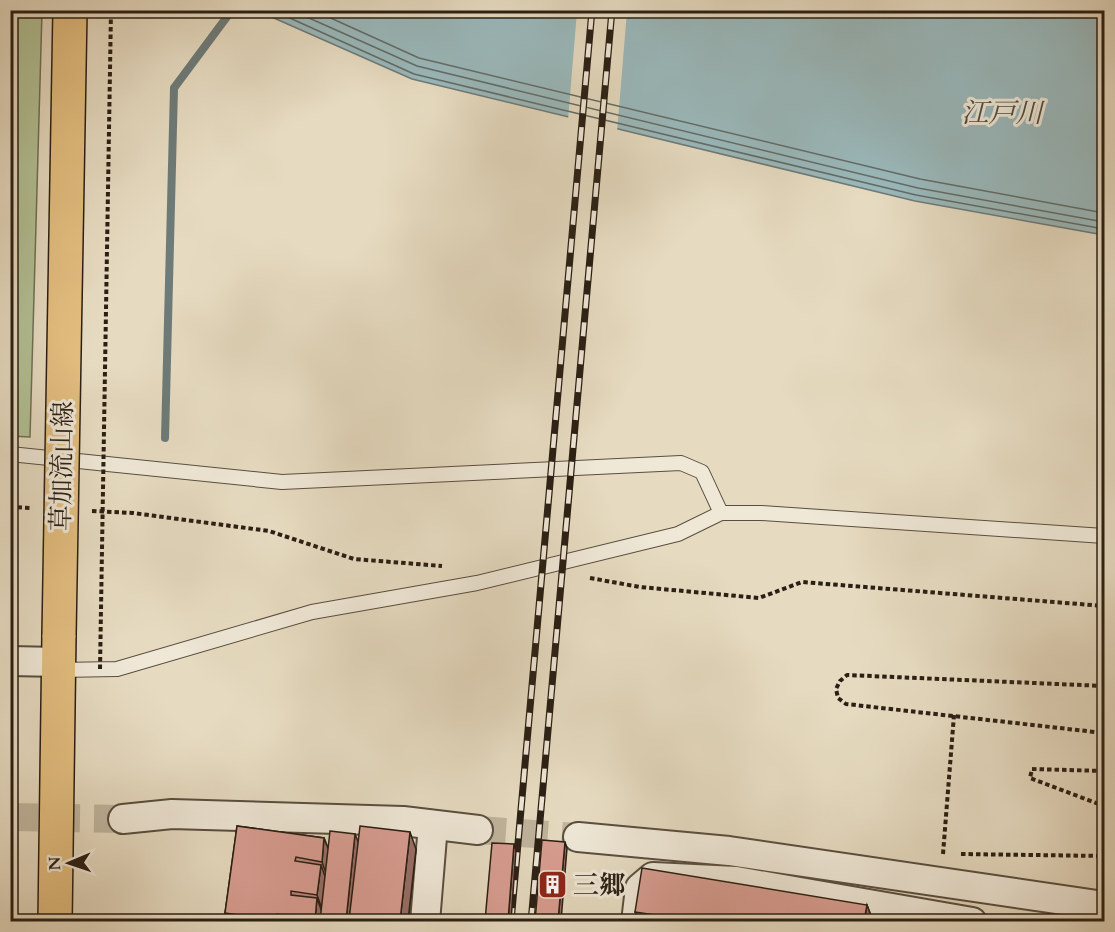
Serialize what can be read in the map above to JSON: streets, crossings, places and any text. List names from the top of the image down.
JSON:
{
  "streets": {
    "main road": ["草加流山線"]
  },
  "water": ["江戸川"],
  "places": {
    "building": ["三郷"]
  },
  "north": "left"
}
